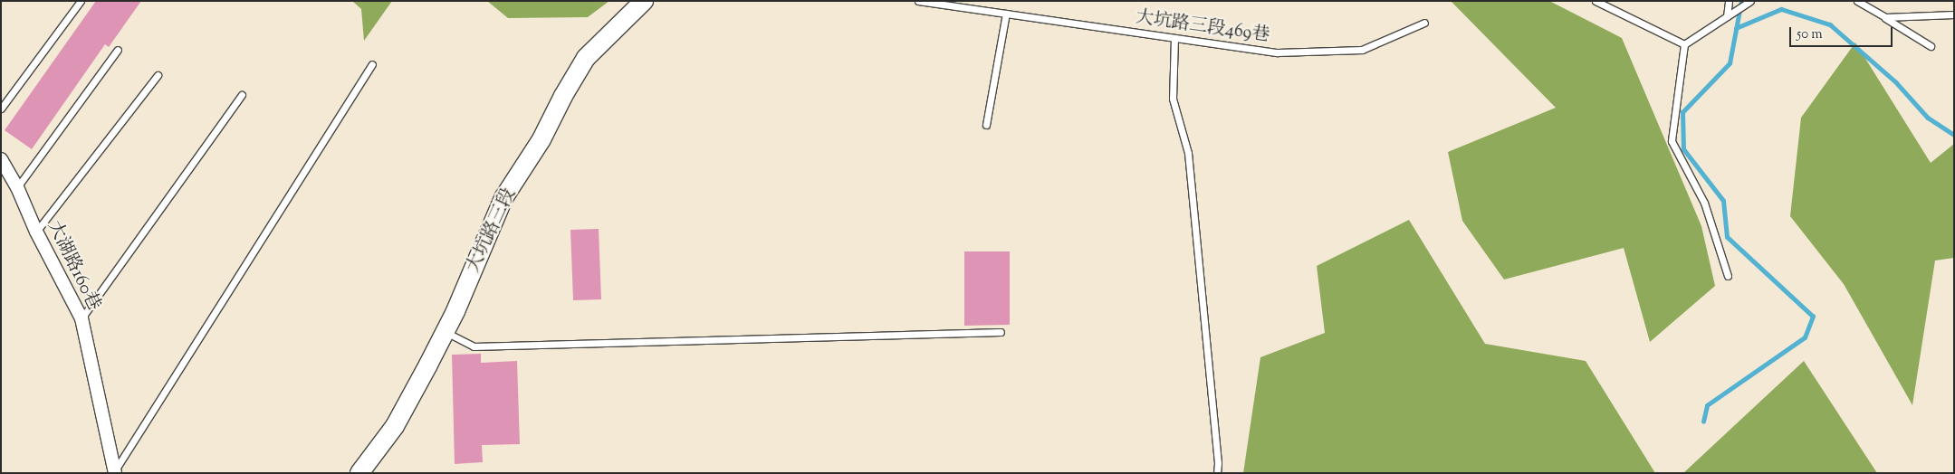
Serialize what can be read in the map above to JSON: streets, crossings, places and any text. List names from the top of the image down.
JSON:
{
  "streets": {
    "street": ["大坑路三段", "大湖路160巷"],
    "lane": ["大坑路三段469巷"]
  },
  "scale_bar": "50 m"
}
